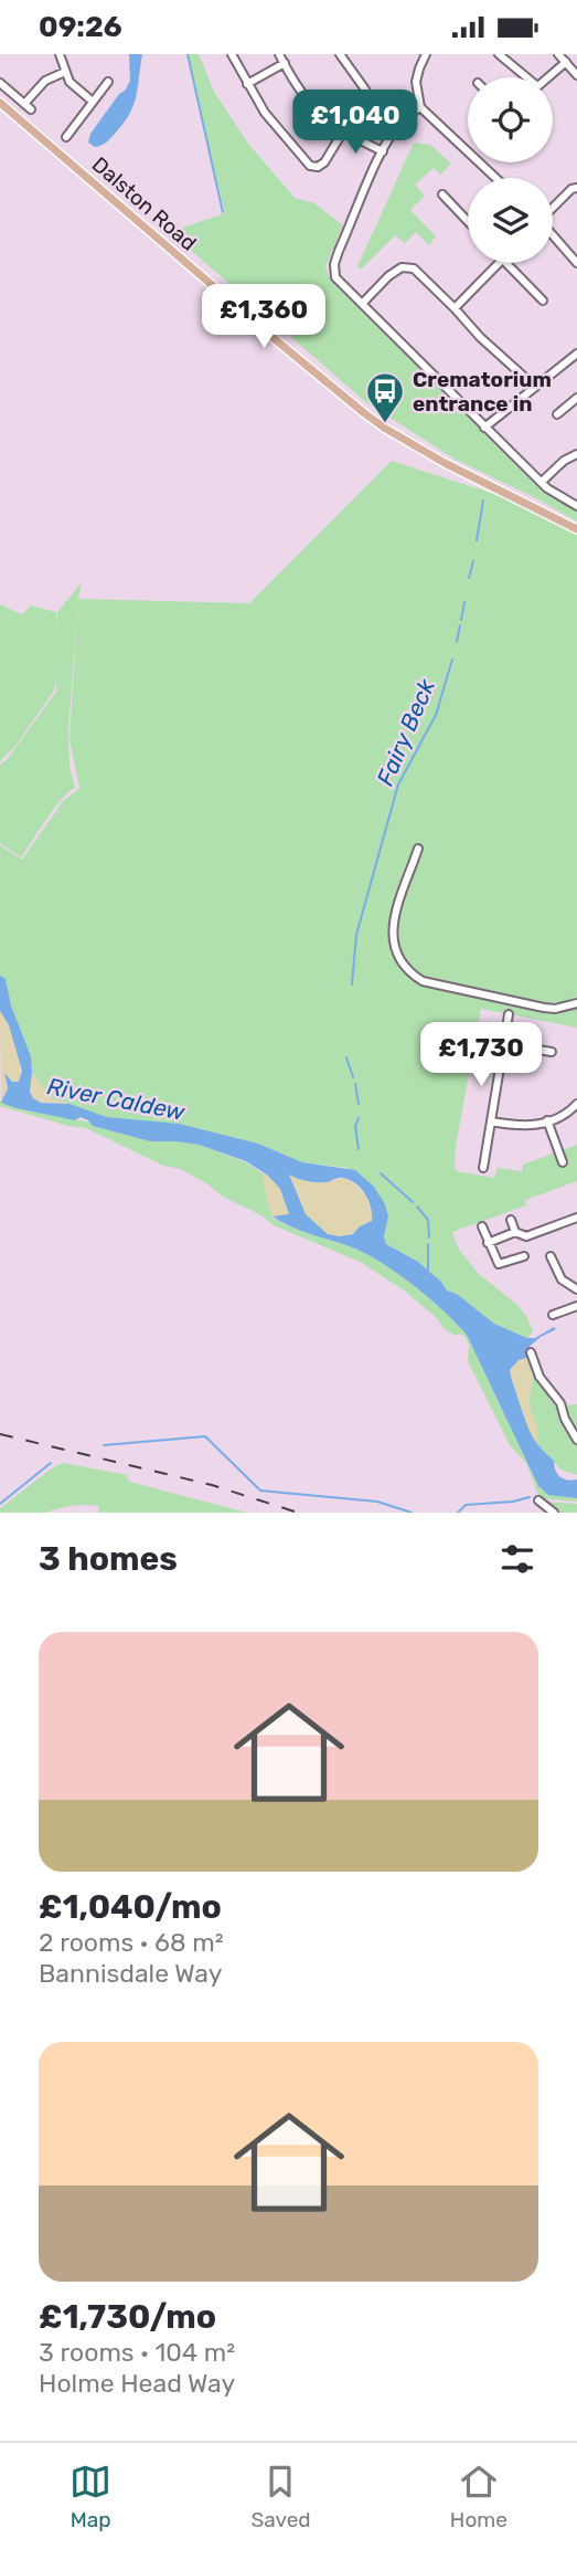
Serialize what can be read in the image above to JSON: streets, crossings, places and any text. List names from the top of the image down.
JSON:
{
  "streets": {
    "main road": ["Dalston Road"]
  },
  "water": ["Fairy Beck", "River Caldew"],
  "places": {
    "bus stop": ["Crematorium entrance in"]
  },
  "page": {
    "status": "09:26",
    "price": ["£1,040", "£1,360", "£1,730"],
    "heading": "3 homes",
    "list": [
      {
        "name": "£1,040/mo",
        "note": "2 rooms · 68 m² · Bannisdale Way"
      },
      {
        "name": "£1,730/mo",
        "note": "3 rooms · 104 m² · Holme Head Way"
      }
    ],
    "tabs": ["Map", "Saved", "Home"]
  }
}
